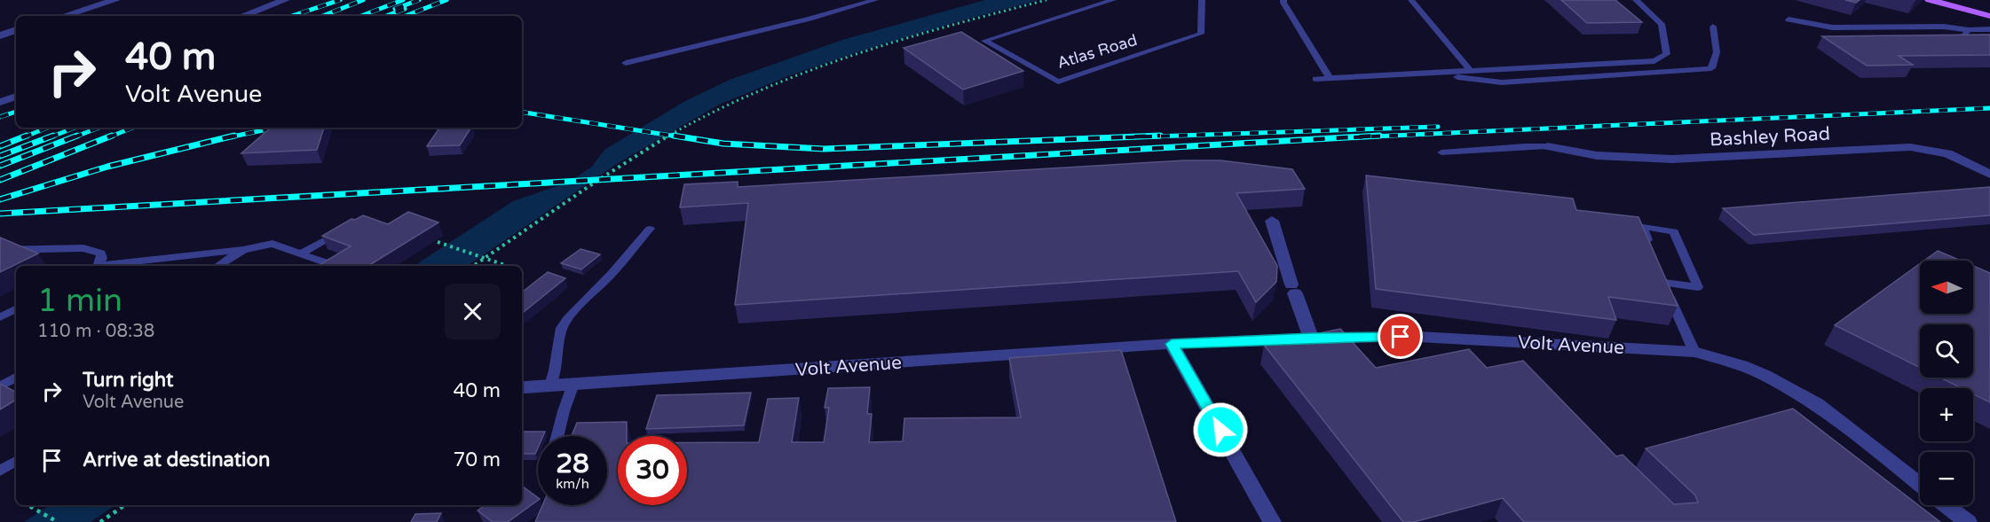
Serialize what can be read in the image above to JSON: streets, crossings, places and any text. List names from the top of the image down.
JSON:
{
  "streets": {
    "street": ["Bashley Road", "Volt Avenue"],
    "lane": ["Atlas Road"]
  },
  "north": "left",
  "page": {
    "turn": ["40 m", "Volt Avenue"],
    "map_buttons": ["+", "−"],
    "heading": ["1 min", "110 m · 08:38"],
    "list": [
      {
        "name": "Turn right",
        "note": "Volt Avenue",
        "value": "40 m"
      },
      {
        "name": "Arrive at destination",
        "value": "70 m"
      }
    ],
    "speed": "28 km/h",
    "limit": "30"
  }
}
